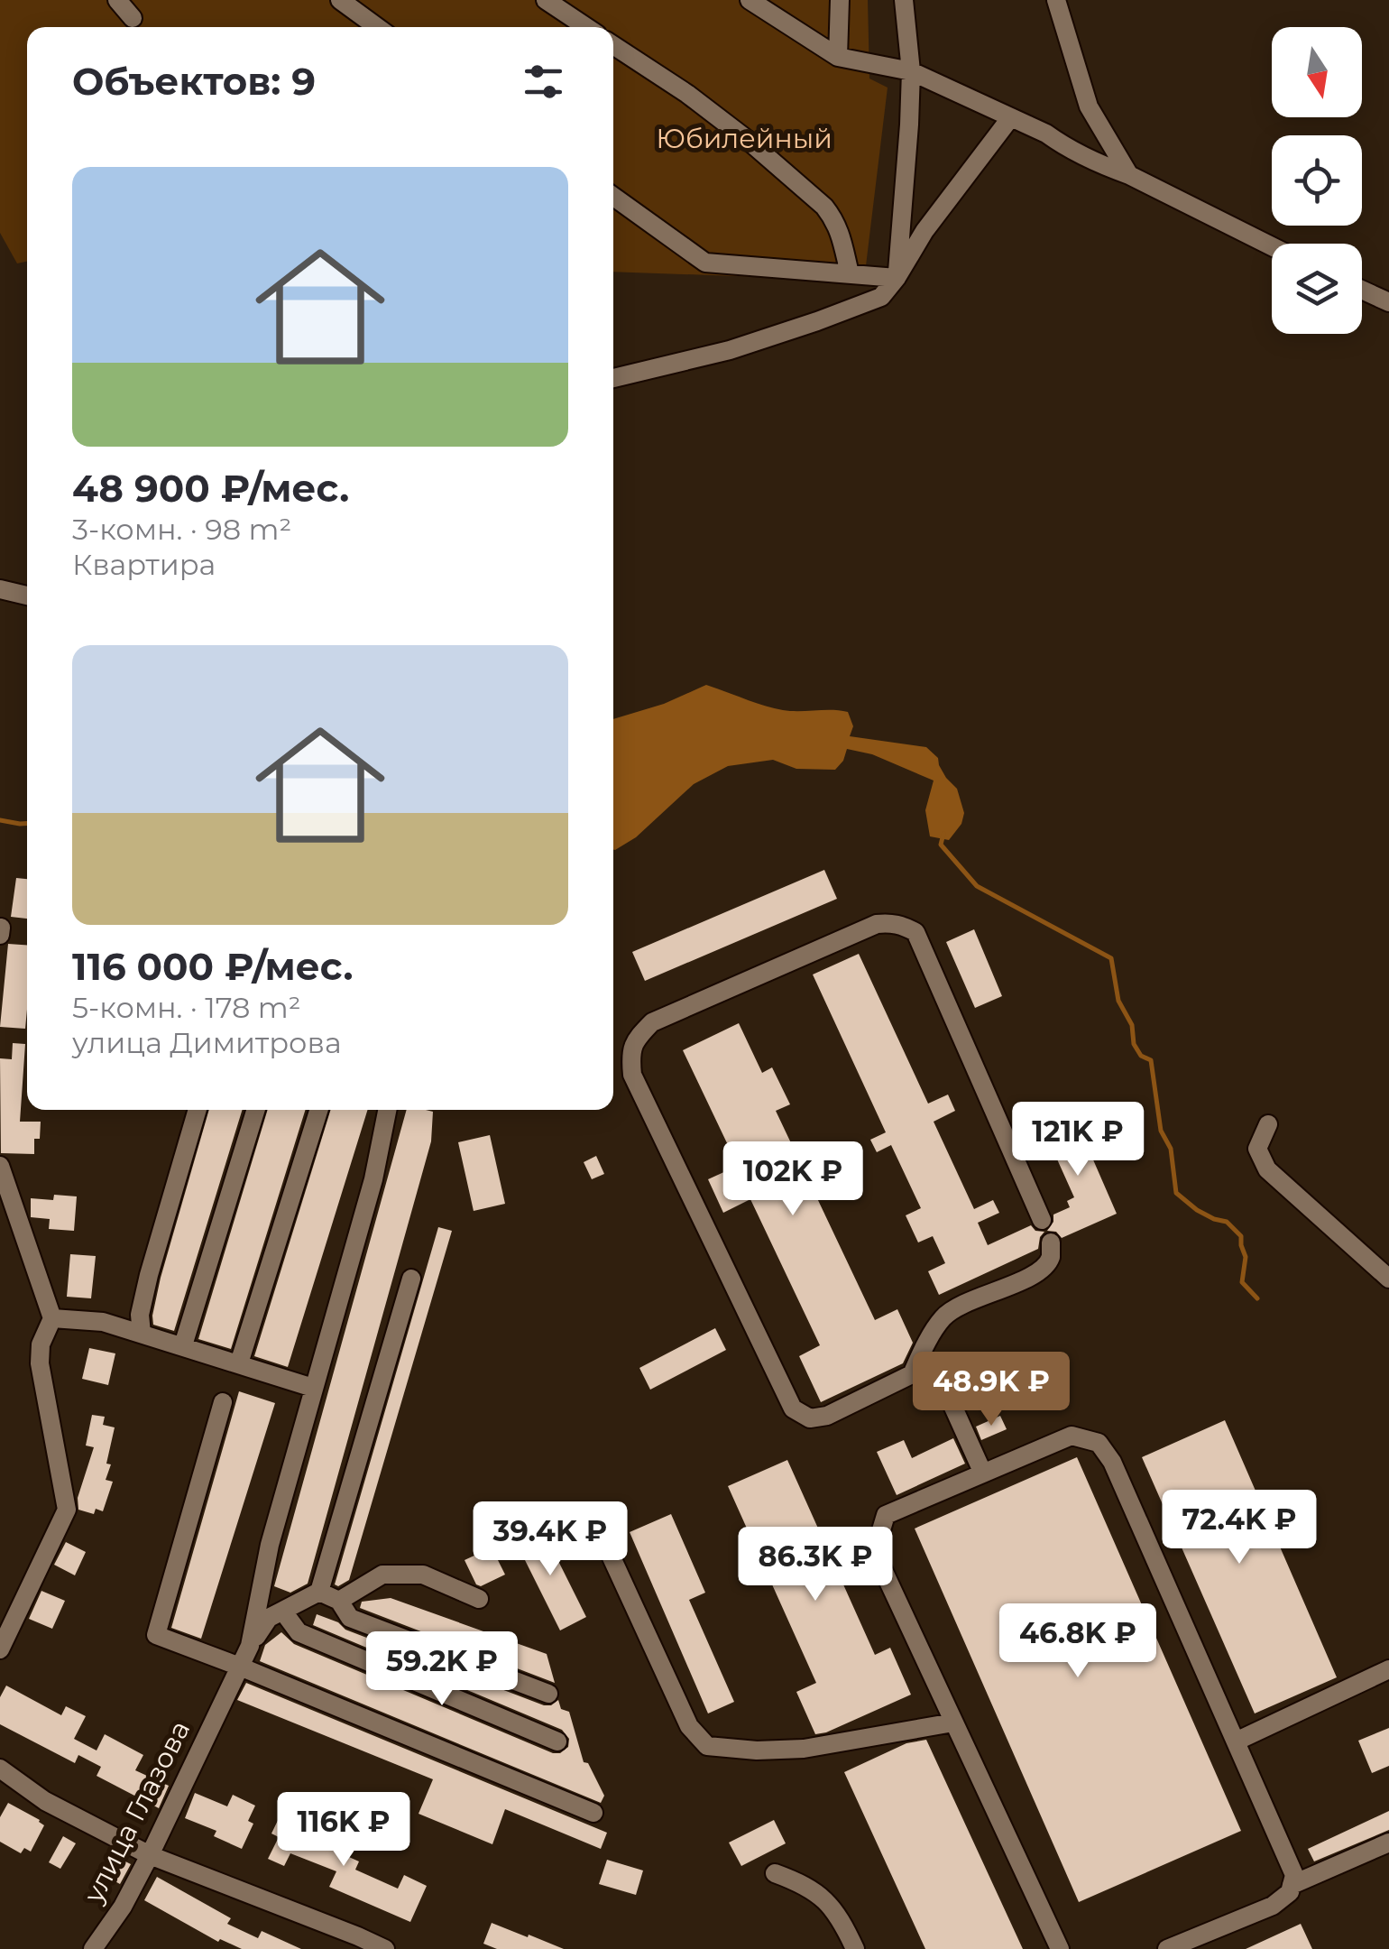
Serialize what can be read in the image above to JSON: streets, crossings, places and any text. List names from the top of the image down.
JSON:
{
  "streets": {
    "street": ["улица Глазова"]
  },
  "parks": ["Юбилейный"],
  "north": "bottom",
  "page": {
    "heading": "Объектов: 9",
    "list": [
      {
        "name": "48 900 ₽/мес.",
        "note": "3-комн. · 98 m² · Квартира"
      },
      {
        "name": "116 000 ₽/мес.",
        "note": "5-комн. · 178 m² · улица Димитрова"
      }
    ],
    "price": [
      "121K ₽",
      "102K ₽",
      "48.9K ₽",
      "72.4K ₽",
      "39.4K ₽",
      "86.3K ₽",
      "46.8K ₽",
      "59.2K ₽",
      "116K ₽"
    ]
  }
}
